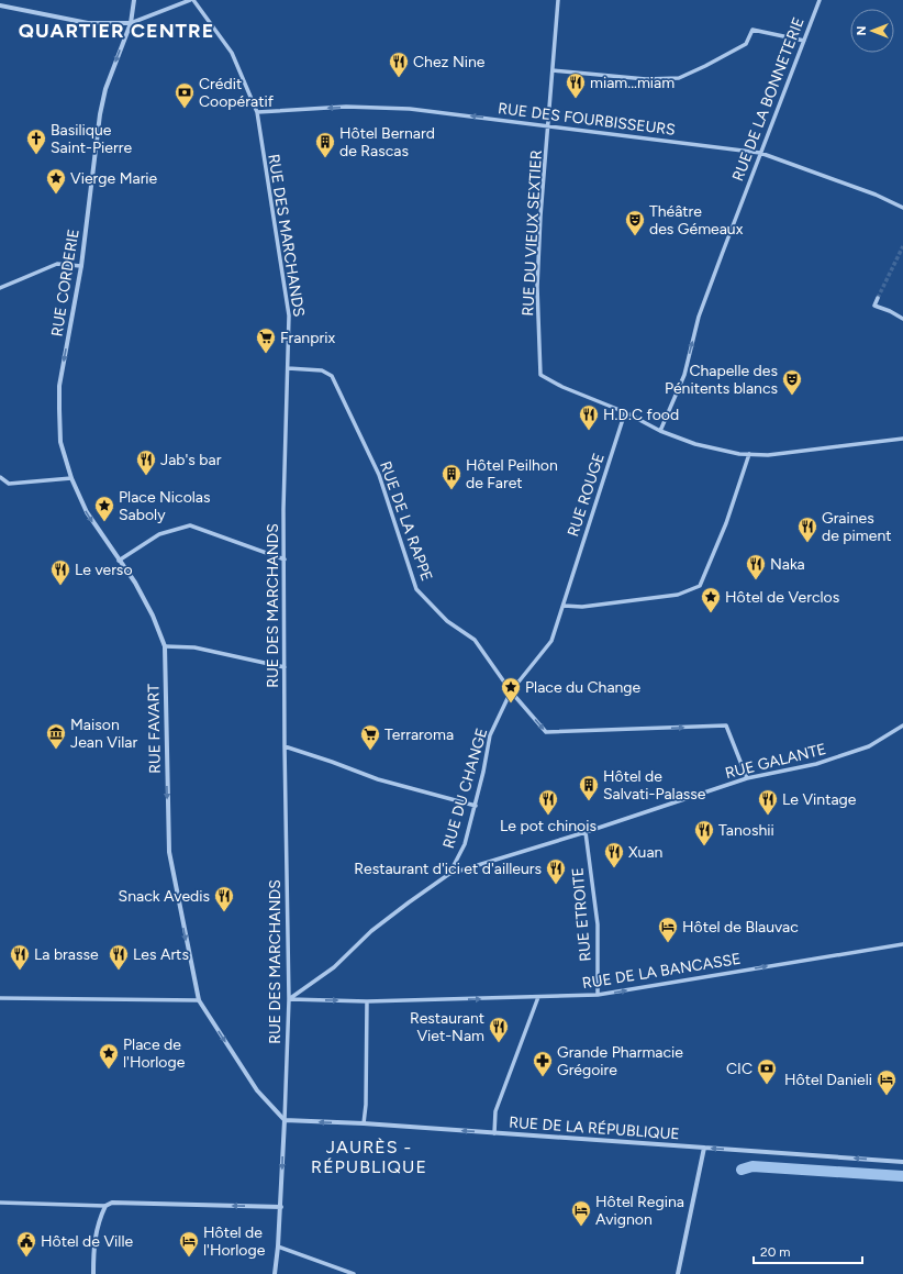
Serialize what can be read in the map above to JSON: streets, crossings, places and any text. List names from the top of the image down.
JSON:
{
  "streets": {
    "street": [
      "RUE DE LA BONNETERIE",
      "RUE DES FOURBISSEURS",
      "RUE DU VIEUX SEXTIER",
      "RUE DES MARCHANDS",
      "RUE CORDERIE",
      "RUE ROUGE",
      "RUE DE LA RAPPE",
      "RUE FAVART",
      "RUE GALANTE",
      "RUE DU CHANGE",
      "RUE ETROITE",
      "RUE DE LA BANCASSE",
      "RUE DE LA RÉPUBLIQUE"
    ]
  },
  "crossings": [
    ["RUE DE LA BONNETERIE", "RUE DES FOURBISSEURS"],
    ["RUE DES FOURBISSEURS", "RUE DU VIEUX SEXTIER"],
    ["RUE DES FOURBISSEURS", "RUE DES MARCHANDS"],
    ["RUE DU VIEUX SEXTIER", "RUE ROUGE"],
    ["RUE DES MARCHANDS", "RUE DE LA RAPPE"],
    ["RUE DES MARCHANDS", "RUE DU CHANGE"],
    ["RUE DES MARCHANDS", "RUE DE LA BANCASSE"],
    ["RUE DES MARCHANDS", "RUE DE LA RÉPUBLIQUE"],
    ["RUE CORDERIE", "RUE FAVART"],
    ["RUE ROUGE", "RUE DE LA RAPPE"],
    ["RUE ROUGE", "RUE DU CHANGE"],
    ["RUE DE LA RAPPE", "RUE GALANTE"],
    ["RUE DE LA RAPPE", "RUE DU CHANGE"],
    ["RUE GALANTE", "RUE DU CHANGE"],
    ["RUE GALANTE", "RUE ETROITE"],
    ["RUE DU CHANGE", "RUE DE LA BANCASSE"],
    ["RUE ETROITE", "RUE DE LA BANCASSE"]
  ],
  "one_way": [
    "RUE DE LA BONNETERIE",
    "RUE DES FOURBISSEURS",
    "RUE CORDERIE",
    "RUE DE LA RAPPE",
    "RUE FAVART",
    "RUE DE LA BANCASSE",
    "RUE DE LA RÉPUBLIQUE"
  ],
  "districts": ["QUARTIER CENTRE", "JAURÈS - RÉPUBLIQUE"],
  "places": {
    "restaurant": [
      "Chez Nine",
      "miam...miam",
      "H.D.C food",
      "Jab's bar",
      "Graines de piment",
      "Naka",
      "Le verso",
      "Le pot chinois",
      "Le Vintage",
      "Tanoshii",
      "Xuan",
      "Restaurant d'ici et d'ailleurs",
      "Snack Avedis",
      "La brasse",
      "Les Arts",
      "Restaurant Viet-Nam"
    ],
    "bank": ["Crédit Coopératif", "CIC"],
    "church": ["Basilique Saint-Pierre"],
    "building": ["Hôtel Bernard de Rascas", "Hôtel Peilhon de Faret", "Hôtel de Salvati-Palasse"],
    "place": [
      "Vierge Marie",
      "Place Nicolas Saboly",
      "Hôtel de Verclos",
      "Place du Change",
      "Place de l'Horloge"
    ],
    "theatre": ["Théâtre des Gémeaux", "Chapelle des Pénitents blancs"],
    "supermarket": ["Franprix", "Terraroma"],
    "museum": ["Maison Jean Vilar"],
    "hotel": [
      "Hôtel de Blauvac",
      "Hôtel Danieli",
      "Hôtel Regina Avignon",
      "Hôtel de l'Horloge"
    ],
    "pharmacy": ["Grande Pharmacie Grégoire"],
    "public building": ["Hôtel de Ville"]
  },
  "scale_bar": "20 m",
  "north": "left"
}
